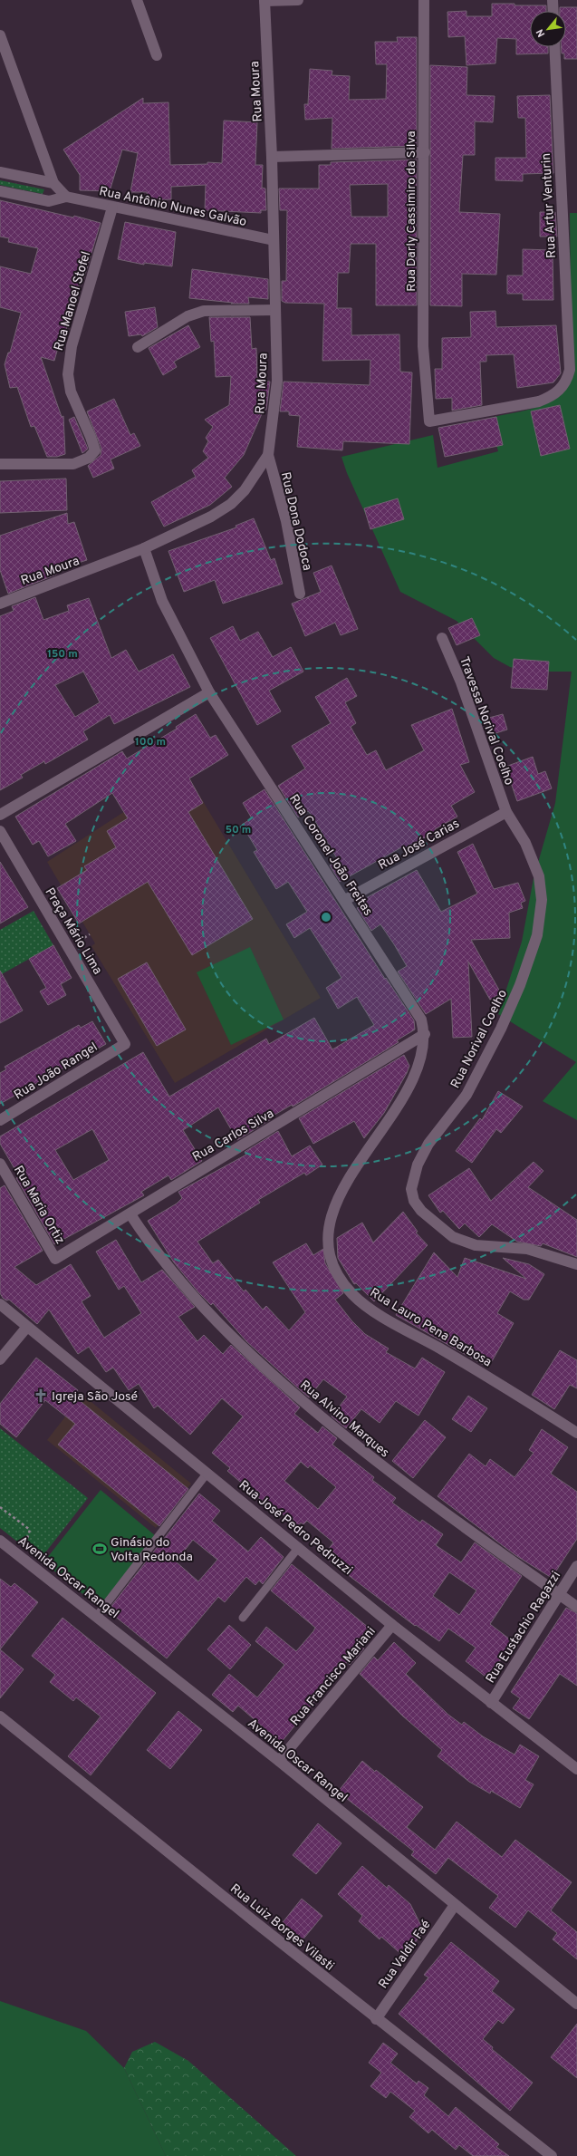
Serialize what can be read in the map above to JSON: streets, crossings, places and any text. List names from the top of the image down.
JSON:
{
  "streets": {
    "street": [
      "Rua Moura",
      "Rua Antônio Nunes Galvão",
      "Rua Artur Venturin",
      "Rua Darly Cassimiro da Silva",
      "Rua Manoel Stofel",
      "Rua Dona Dodoca",
      "Travessa Norival Coelho",
      "Rua José Carias",
      "Rua Coronel João Freitas",
      "Praça Mário Lima",
      "Rua Norival Coelho",
      "Rua João Rangel",
      "Rua Carlos Silva",
      "Rua Maria Ortiz",
      "Rua Lauro Pena Barbosa",
      "Rua Alvino Marques",
      "Rua José Pedro Pedruzzi",
      "Avenida Oscar Rangel",
      "Rua Eustachio Ragazzi",
      "Rua Francisco Mariani",
      "Rua Luiz Borges Vilasti",
      "Rua Valdir Faé"
    ]
  },
  "crossings": [
    ["Rua Moura", "Rua Antônio Nunes Galvão"],
    ["Rua Moura", "Rua Dona Dodoca"],
    ["Rua Moura", "Rua Coronel João Freitas"],
    ["Rua Antônio Nunes Galvão", "Rua Manoel Stofel"],
    ["Rua Artur Venturin", "Rua Darly Cassimiro da Silva"],
    ["Travessa Norival Coelho", "Rua José Carias"],
    ["Travessa Norival Coelho", "Rua Norival Coelho"],
    ["Rua José Carias", "Rua Coronel João Freitas"],
    ["Rua José Carias", "Rua Norival Coelho"],
    ["Rua Coronel João Freitas", "Rua Carlos Silva"],
    ["Rua Coronel João Freitas", "Rua Lauro Pena Barbosa"],
    ["Praça Mário Lima", "Rua João Rangel"],
    ["Rua Carlos Silva", "Rua Maria Ortiz"],
    ["Rua Carlos Silva", "Rua Lauro Pena Barbosa"],
    ["Rua Carlos Silva", "Rua Alvino Marques"],
    ["Rua Alvino Marques", "Rua Eustachio Ragazzi"],
    ["Rua José Pedro Pedruzzi", "Rua Eustachio Ragazzi"],
    ["Rua José Pedro Pedruzzi", "Rua Francisco Mariani"],
    ["Avenida Oscar Rangel", "Rua Francisco Mariani"],
    ["Avenida Oscar Rangel", "Rua Valdir Faé"],
    ["Rua Luiz Borges Vilasti", "Rua Valdir Faé"]
  ],
  "places": {
    "church": ["Igreja São José"],
    "sports": ["Ginásio do Volta Redonda"]
  },
  "north": "bottom left",
  "rings": ["150 m", "100 m", "50 m"]
}
